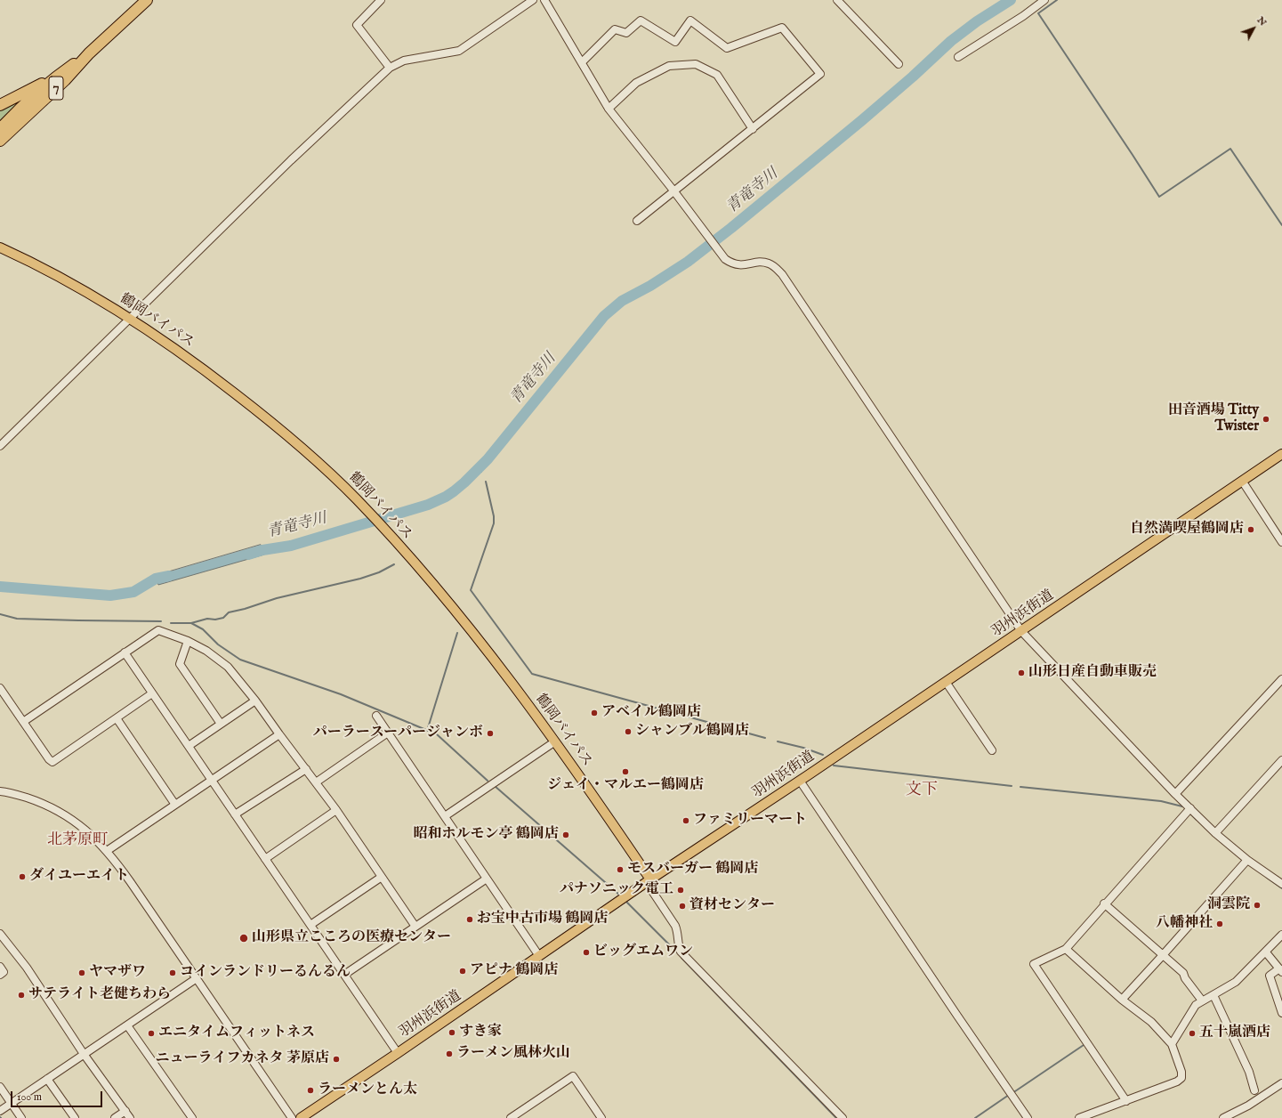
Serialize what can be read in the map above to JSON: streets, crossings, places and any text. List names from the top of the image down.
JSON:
{
  "streets": {
    "highway": ["7"],
    "main road": ["鶴岡バイパス", "羽州浜街道"]
  },
  "crossings": [
    ["鶴岡バイパス", "羽州浜街道"]
  ],
  "districts": ["文下", "北茅原町"],
  "water": ["青竜寺川"],
  "places": [
    "田音酒場 Titty Twister",
    "自然満喫屋鶴岡店",
    "山形日産自動車販売",
    "アベイル鶴岡店",
    "シャンブル鶴岡店",
    "パーラースーパージャンボ",
    "ジェイ・マルエー鶴岡店",
    "ファミリーマート",
    "昭和ホルモン亭 鶴岡店",
    "モスバーガー 鶴岡店",
    "ダイユーエイト",
    "パナソニック電工",
    "洞雲院",
    "資材センター",
    "お宝中古市場 鶴岡店",
    "八幡神社",
    "山形県立こころの医療センター",
    "ビッグエムワン",
    "アピナ 鶴岡店",
    "ヤマザワ",
    "コインランドリーるんるん",
    "サテライト老健ちわら",
    "すき家",
    "エニタイムフィットネス",
    "五十嵐酒店",
    "ラーメン風林火山",
    "ニューライフカネタ 茅原店",
    "ラーメンとん太"
  ],
  "scale_bar": "100 m",
  "north": "top right"
}
